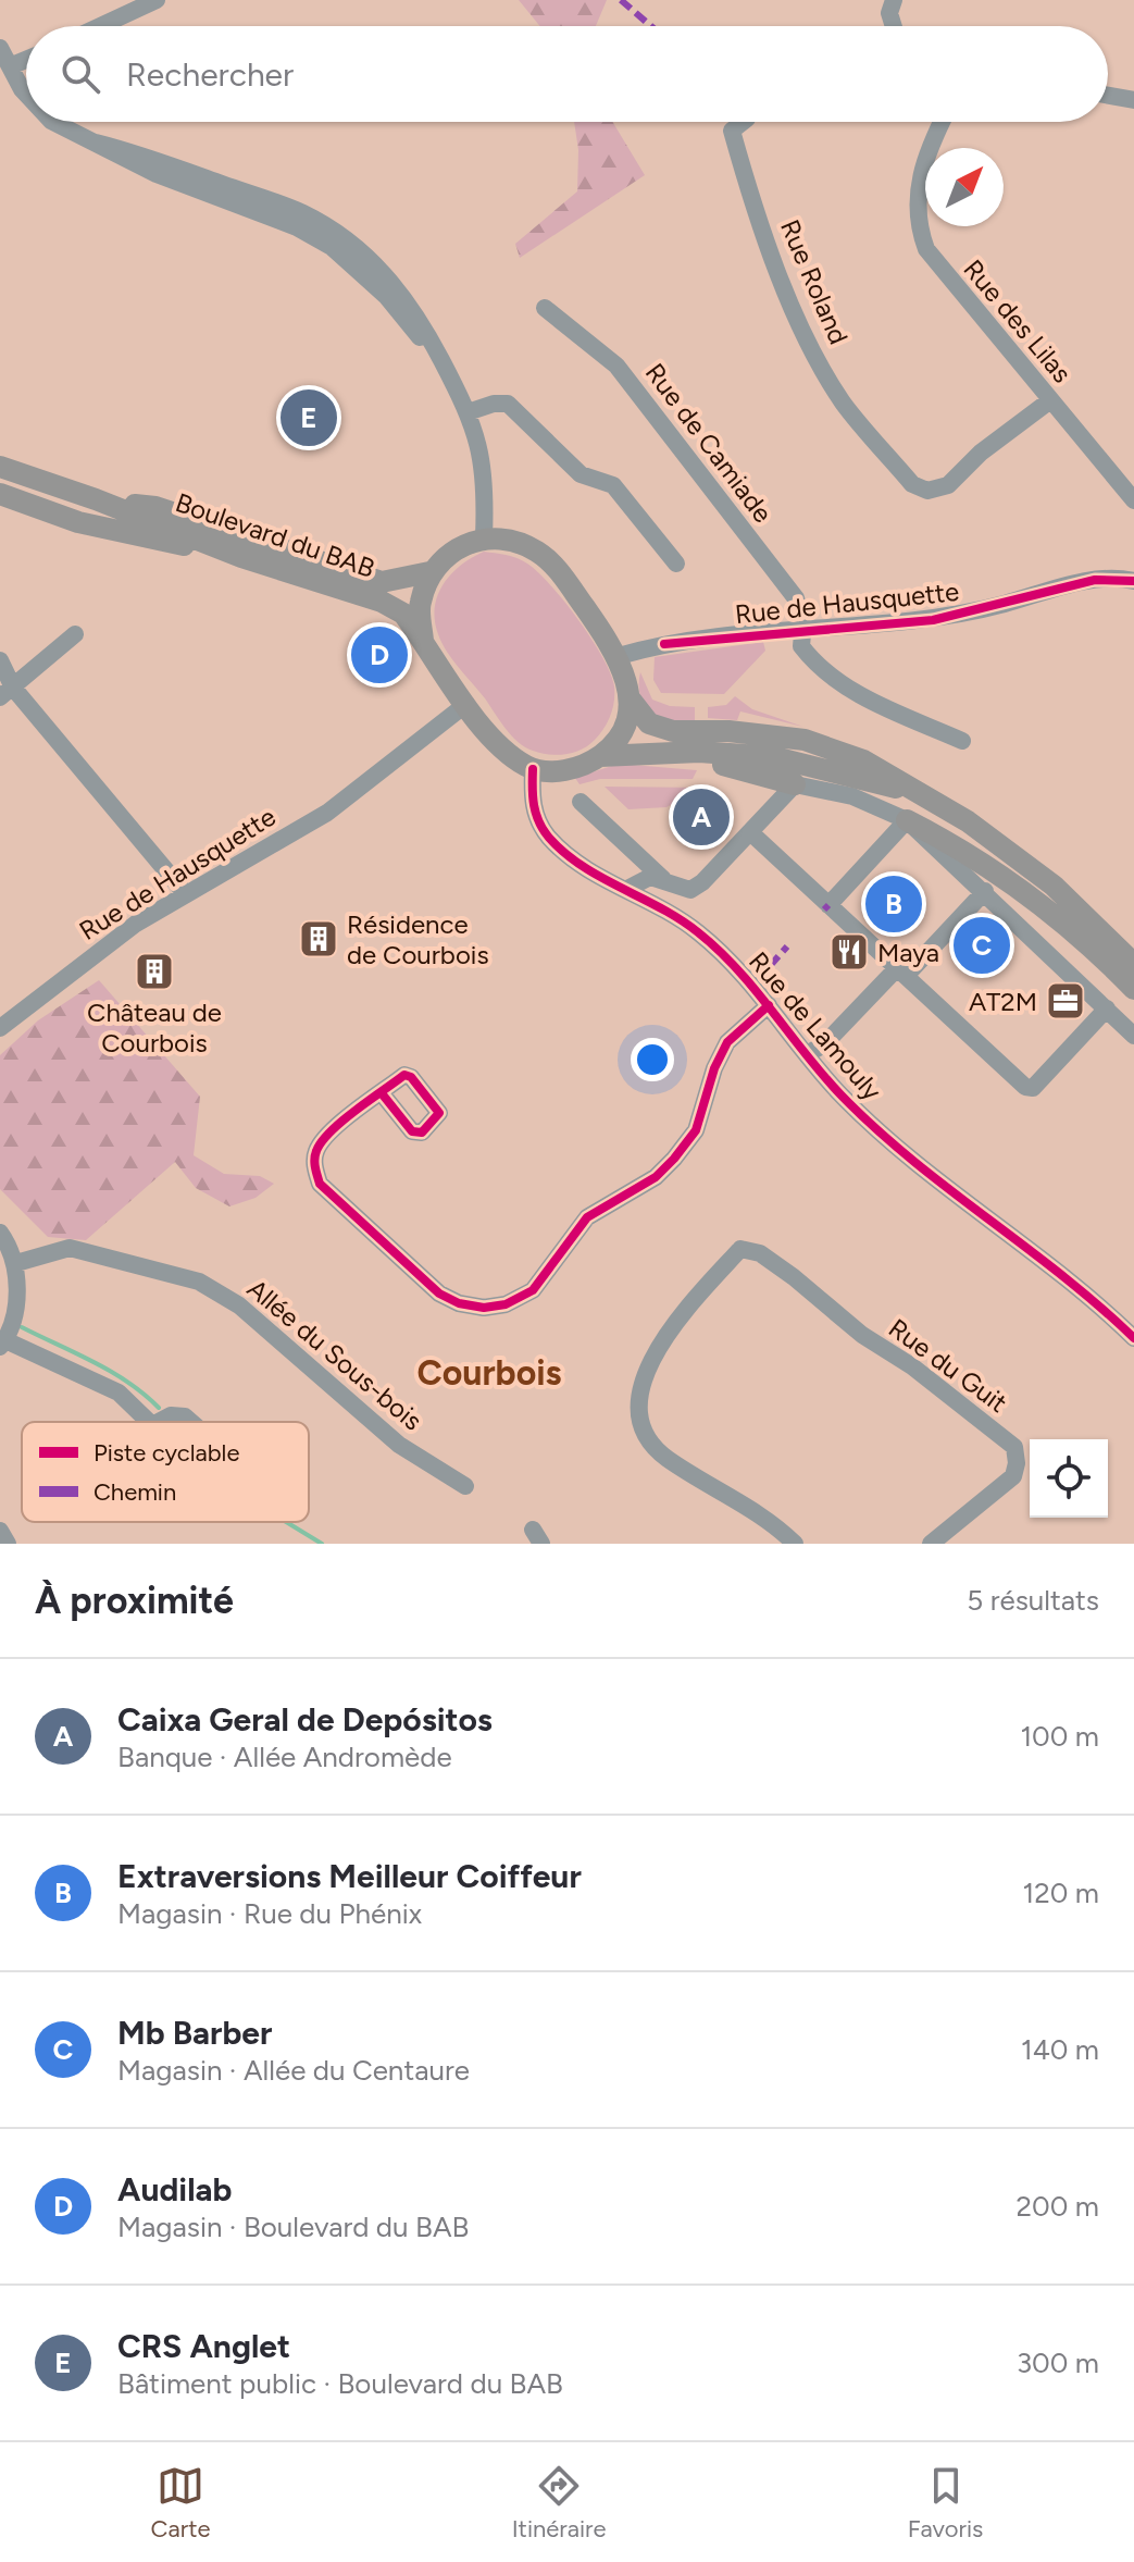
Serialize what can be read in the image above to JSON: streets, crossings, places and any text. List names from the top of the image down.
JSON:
{
  "streets": {
    "main road": ["Boulevard du BAB"],
    "street": [
      "Rue Roland",
      "Rue des Lilas",
      "Rue de Camiade",
      "Rue de Hausquette",
      "Rue de Lamouly",
      "Allée du Sous-bois",
      "Rue du Guit"
    ]
  },
  "crossings": [
    ["Rue Roland", "Rue des Lilas"],
    ["Rue de Camiade", "Rue de Hausquette"],
    ["Boulevard du BAB", "Rue de Hausquette"],
    ["Boulevard du BAB", "Rue de Lamouly"],
    ["Rue de Hausquette", "Rue de Lamouly"]
  ],
  "districts": ["Courbois"],
  "places": {
    "building": ["Résidence de Courbois", "Château de Courbois"],
    "restaurant": ["Maya"],
    "office": ["AT2M"]
  },
  "legend": ["Piste cyclable", "Chemin"],
  "north": "top right",
  "page": {
    "search": "Rechercher",
    "pins": [
      "E",
      "D",
      "A",
      "B",
      "C"
    ],
    "heading": ["À proximité", "5 résultats"],
    "list": [
      {
        "mark": "A",
        "name": "Caixa Geral de Depósitos",
        "note": "Banque · Allée Andromède",
        "value": "100 m"
      },
      {
        "mark": "B",
        "name": "Extraversions Meilleur Coiffeur",
        "note": "Magasin · Rue du Phénix",
        "value": "120 m"
      },
      {
        "mark": "C",
        "name": "Mb Barber",
        "note": "Magasin · Allée du Centaure",
        "value": "140 m"
      },
      {
        "mark": "D",
        "name": "Audilab",
        "note": "Magasin · Boulevard du BAB",
        "value": "200 m"
      },
      {
        "mark": "E",
        "name": "CRS Anglet",
        "note": "Bâtiment public · Boulevard du BAB",
        "value": "300 m"
      }
    ],
    "nav": ["Carte", "Itinéraire", "Favoris"]
  }
}
